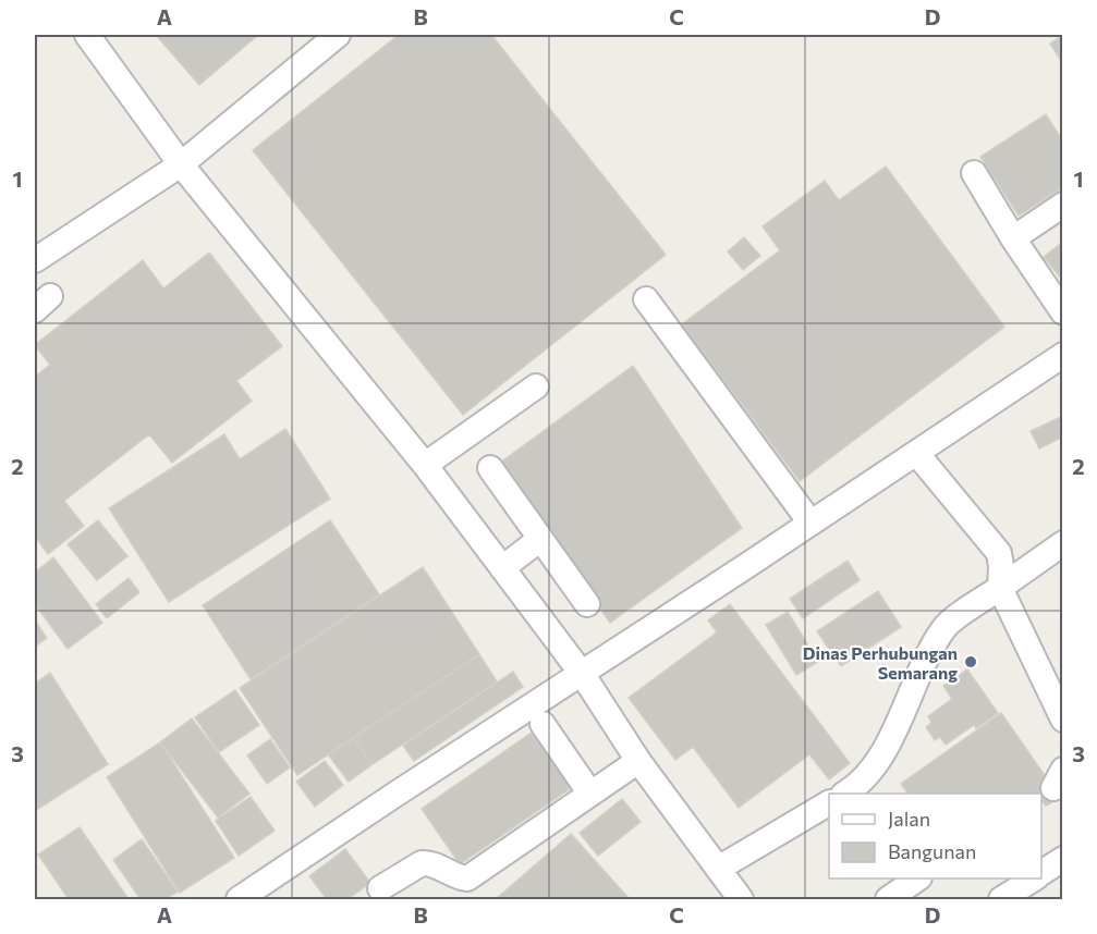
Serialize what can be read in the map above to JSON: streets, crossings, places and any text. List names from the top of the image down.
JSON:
{
  "places": ["Dinas Perhubungan Semarang"],
  "legend": ["Jalan", "Bangunan"],
  "grid": {
    "columns": [
      "A",
      "B",
      "C",
      "D"
    ],
    "rows": ["1", "2", "3"]
  }
}
